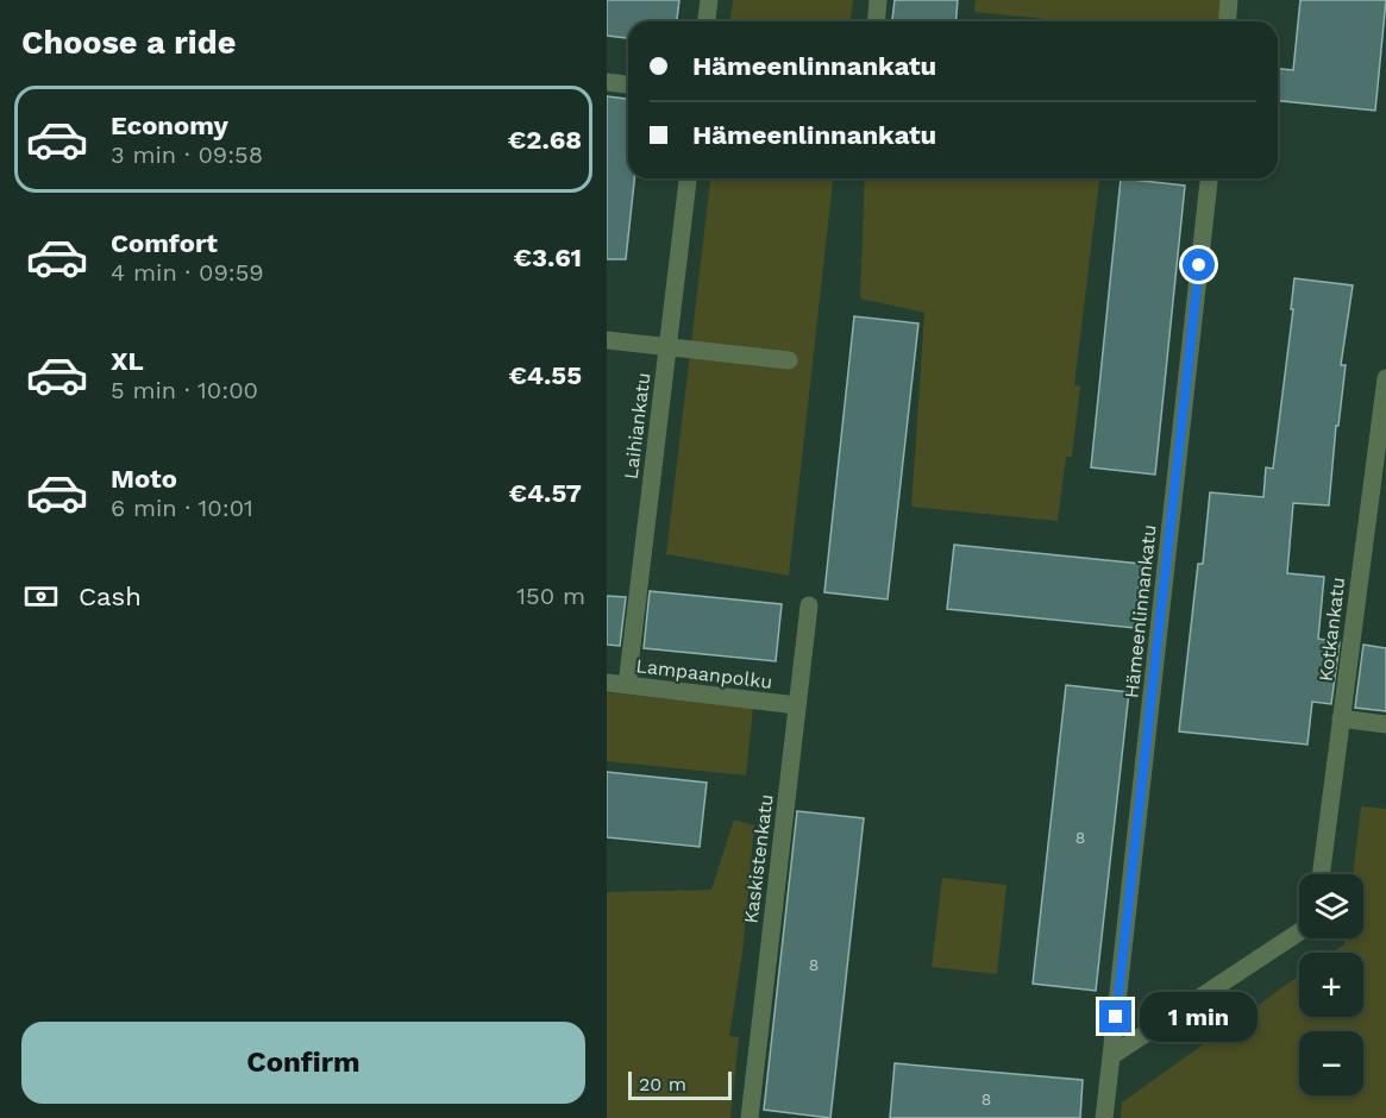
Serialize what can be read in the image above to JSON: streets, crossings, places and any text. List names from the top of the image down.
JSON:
{
  "streets": {
    "street": [
      "Laihiankatu",
      "Hämeenlinnankatu",
      "Kotkankatu",
      "Lampaanpolku",
      "Kaskistenkatu"
    ]
  },
  "crossings": [
    ["Laihiankatu", "Lampaanpolku"],
    ["Lampaanpolku", "Kaskistenkatu"]
  ],
  "house_numbers": ["8", "8", "8"],
  "scale_bar": "20 m",
  "page": {
    "heading": "Choose a ride",
    "banner": ["Hämeenlinnankatu", "Hämeenlinnankatu"],
    "list": [
      {
        "name": "Economy",
        "note": "3 min · 09:58",
        "value": "€2.68"
      },
      {
        "name": "Comfort",
        "note": "4 min · 09:59",
        "value": "€3.61"
      },
      {
        "name": "XL",
        "note": "5 min · 10:00",
        "value": "€4.55"
      },
      {
        "name": "Moto",
        "note": "6 min · 10:01",
        "value": "€4.57"
      }
    ],
    "pay": ["Cash", "150 m"],
    "map_buttons": ["+", "−"],
    "bubble": "1 min",
    "buttons": "Confirm",
    "scale": "20 m"
  }
}
